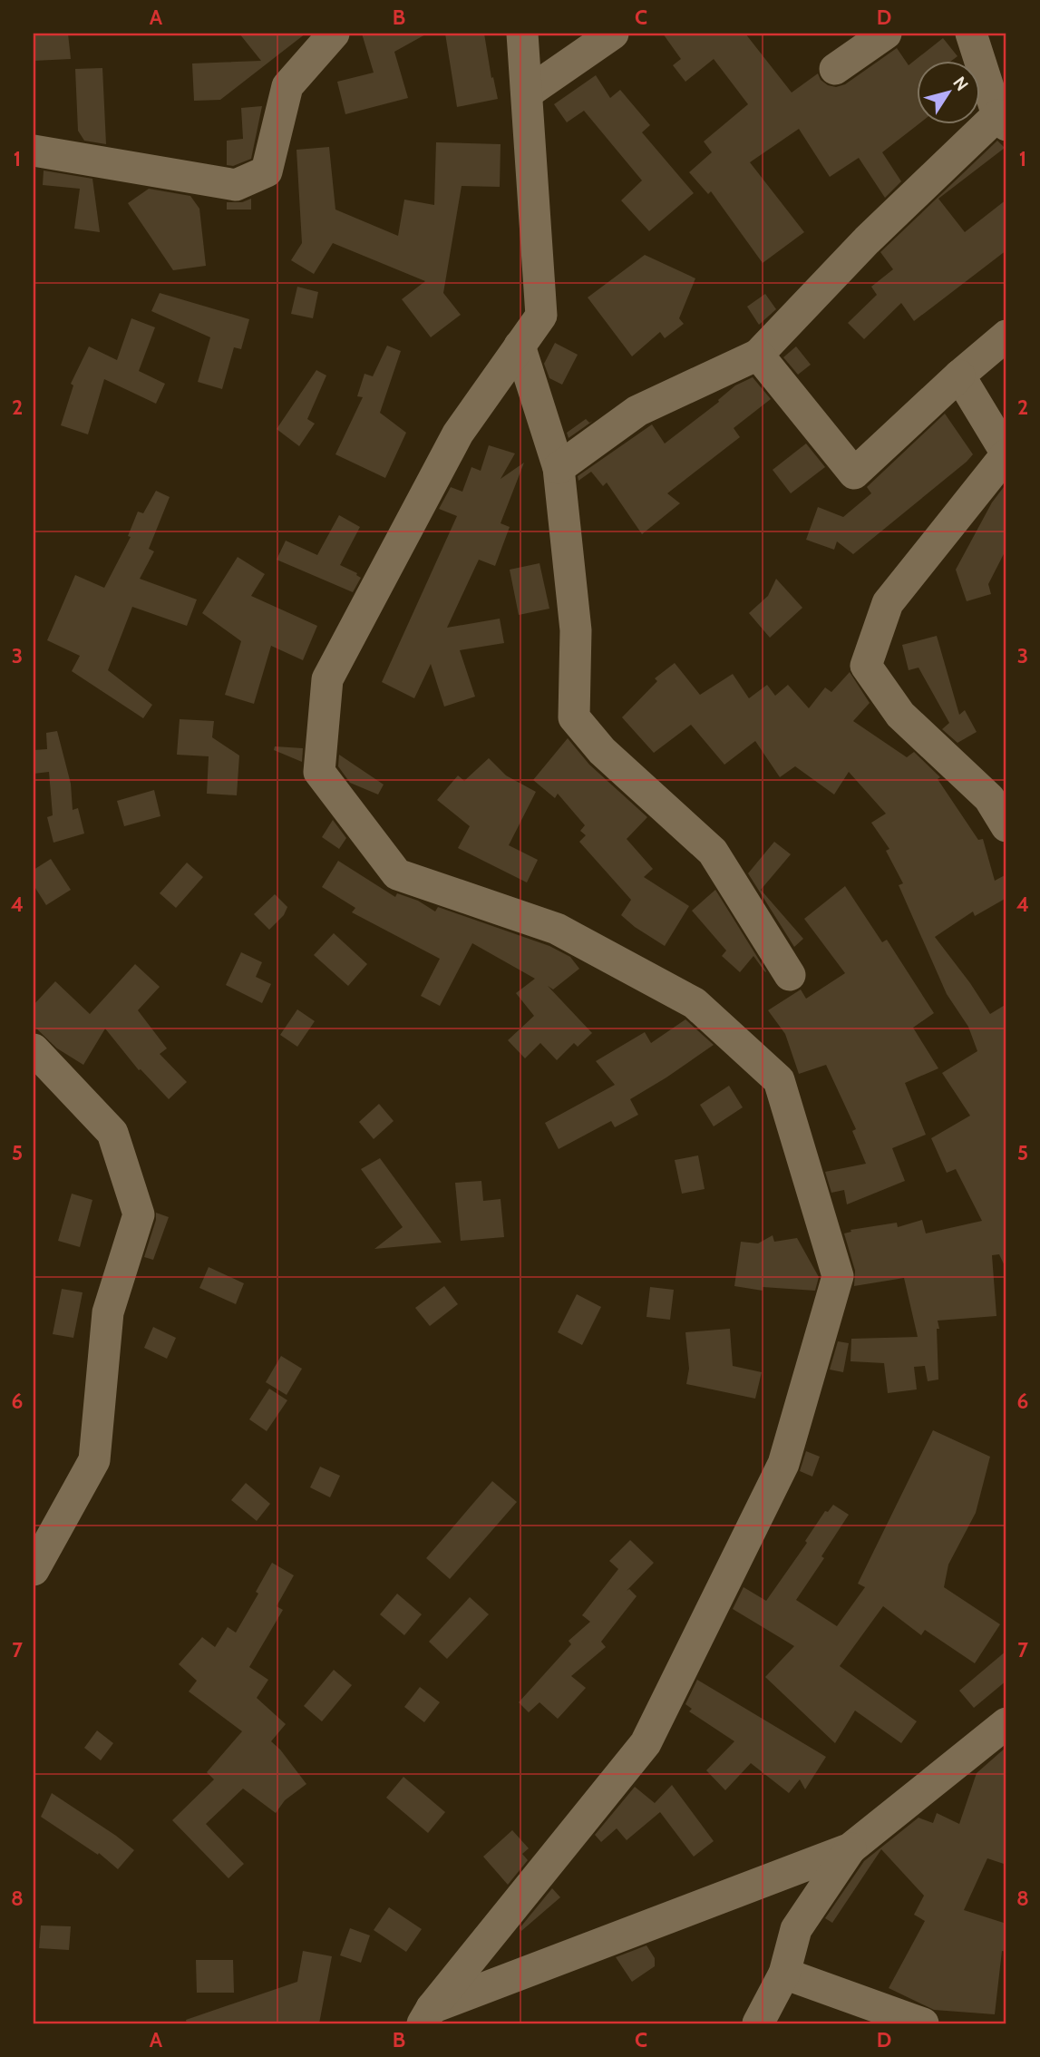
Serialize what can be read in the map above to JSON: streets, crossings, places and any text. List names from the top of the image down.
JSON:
{
  "north": "top right",
  "grid": {
    "columns": [
      "A",
      "B",
      "C",
      "D"
    ],
    "rows": [
      "1",
      "2",
      "3",
      "4",
      "5",
      "6",
      "7",
      "8"
    ]
  }
}
